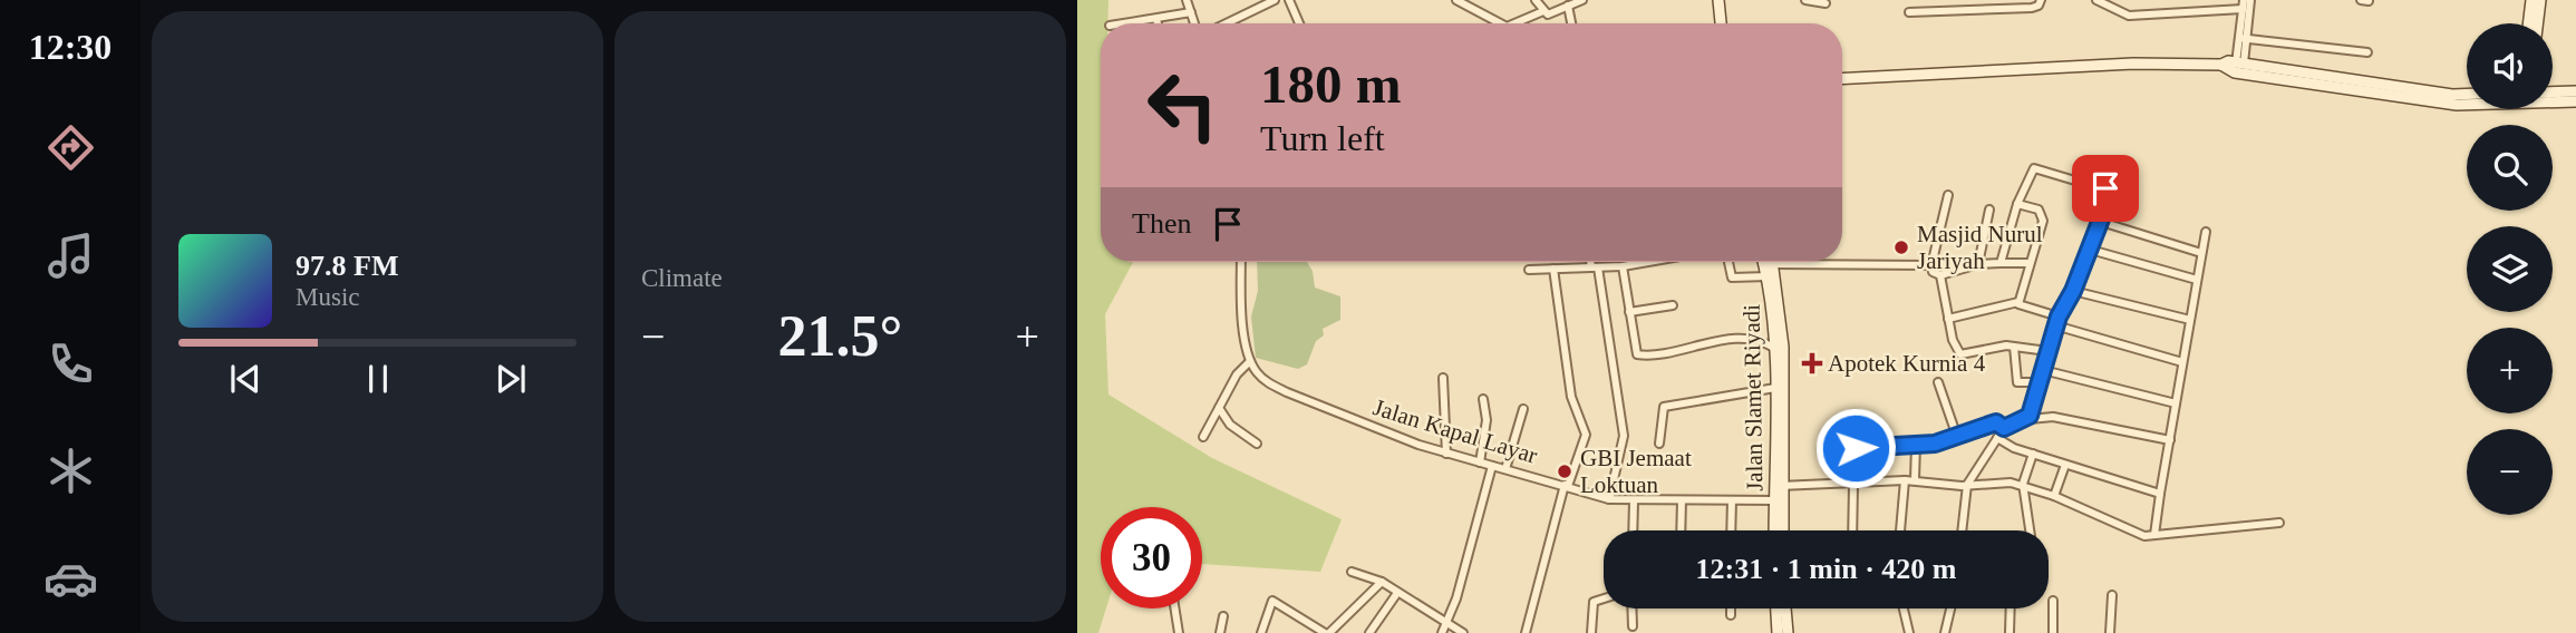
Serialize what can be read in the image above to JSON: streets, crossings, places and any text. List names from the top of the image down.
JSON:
{
  "streets": {
    "street": ["Jalan Slamet Riyadi", "Jalan Kapal Layar"]
  },
  "crossings": [
    ["Jalan Slamet Riyadi", "Jalan Kapal Layar"]
  ],
  "places": {
    "other": ["Masjid Nurul Jariyah", "GBI Jemaat Loktuan"],
    "health": ["Apotek Kurnia 4"]
  },
  "page": {
    "tabs": "12:30",
    "tile": "Climate",
    "map_buttons": ["+", "−"],
    "turn": ["180 m", "Turn left"],
    "then": "Then",
    "song": ["97.8 FM", "Music"],
    "heat": ["−", "21.5°", "+"],
    "limit": "30",
    "trip": "12:31 · 1 min · 420 m"
  }
}
